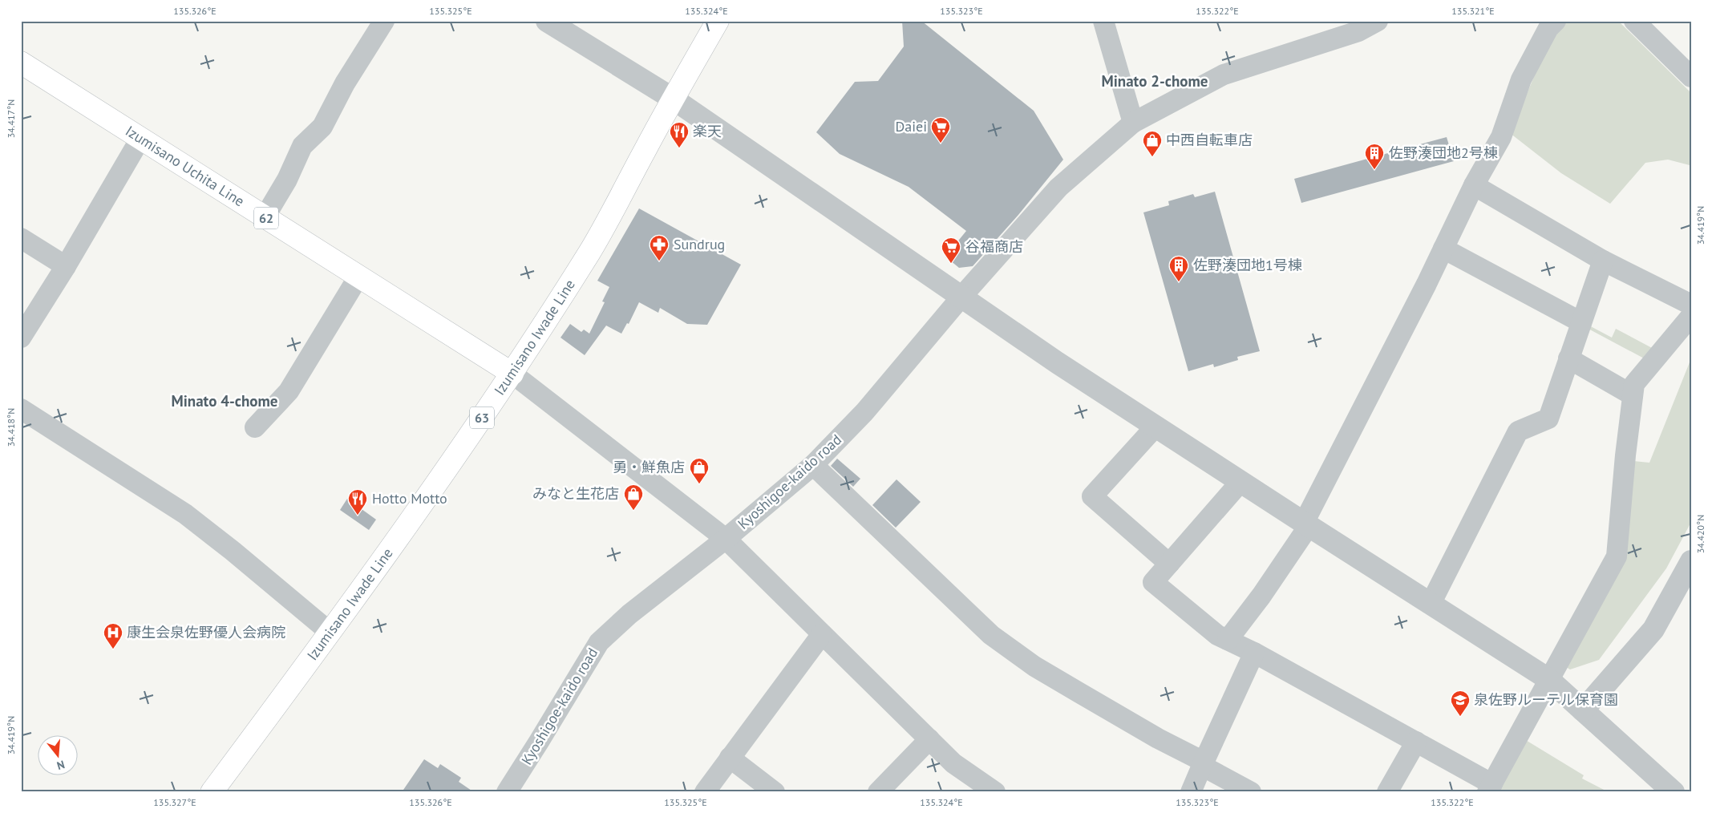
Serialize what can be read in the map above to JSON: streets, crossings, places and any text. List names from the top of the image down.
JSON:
{
  "streets": {
    "main road": [
      "Izumisano Uchita Line",
      "62",
      "Izumisano Iwade Line",
      "63"
    ],
    "street": ["Kyoshigoe-kaido road"]
  },
  "crossings": [
    ["Izumisano Uchita Line", "Izumisano Iwade Line"]
  ],
  "districts": ["Minato 2-chome", "Minato 4-chome"],
  "places": {
    "supermarket": ["Daiei", "谷福商店"],
    "restaurant": ["楽天", "Hotto Motto"],
    "shop": ["中西自転車店", "勇・鮮魚店", "みなと生花店"],
    "building": ["佐野湊団地2号棟", "佐野湊団地1号棟"],
    "pharmacy": ["Sundrug"],
    "hospital": ["康生会泉佐野優人会病院"],
    "school or university": ["泉佐野ルーテル保育園"]
  },
  "north": "bottom",
  "coordinates": [
    "135.326°E",
    "135.325°E",
    "135.324°E",
    "135.323°E",
    "135.322°E",
    "135.321°E",
    "34.417°N",
    "34.419°N",
    "34.418°N",
    "34.420°N",
    "135.327°E"
  ]
}
